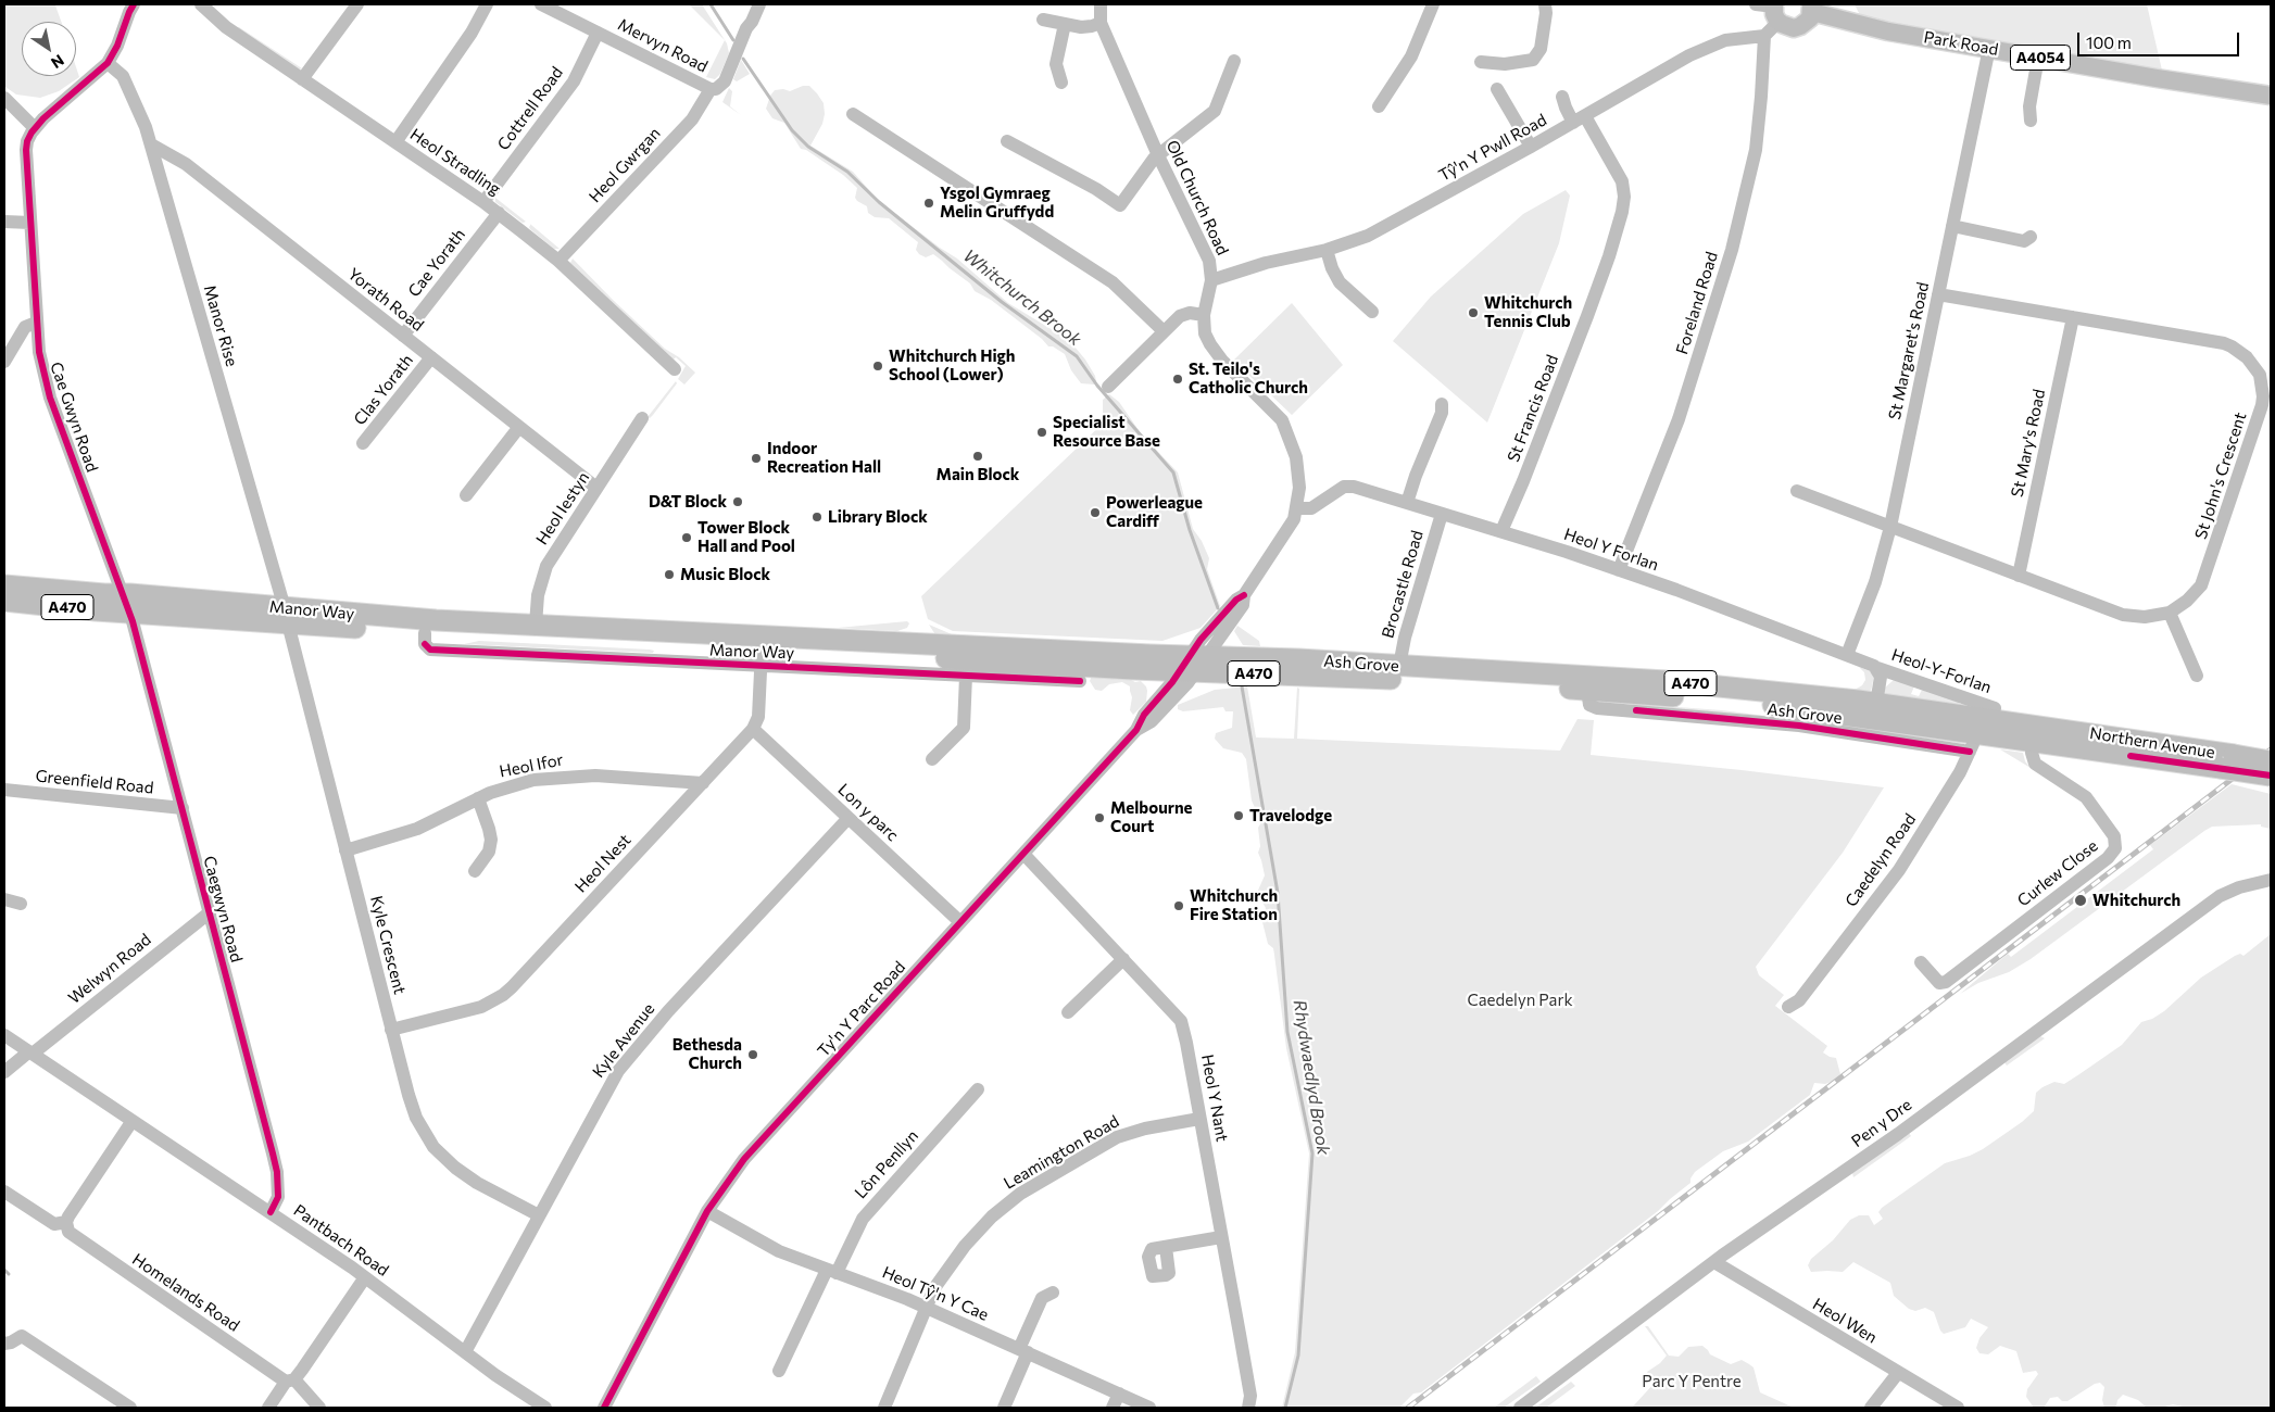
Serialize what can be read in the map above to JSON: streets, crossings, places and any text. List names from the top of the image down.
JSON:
{
  "streets": {
    "highway": [
      "A470",
      "Manor Way",
      "Ash Grove",
      "Northern Avenue"
    ],
    "main road": ["Park Road", "A4054"],
    "street": [
      "Mervyn Road",
      "Cottrell Road",
      "Tŷ'n Y Pwll Road",
      "Heol Stradling",
      "Heol Gwrgan",
      "Old Church Road",
      "Cae Yorath",
      "Yorath Road",
      "Foreland Road",
      "Manor Rise",
      "St Margaret's Road",
      "Clas Yorath",
      "St Francis Road",
      "Cae Gwyn Road",
      "St Mary's Road",
      "St John's Crescent",
      "Heol Iestyn",
      "Heol Y Forlan",
      "Brocastle Road",
      "Heol-Y-Forlan",
      "Heol Ifor",
      "Greenfield Road",
      "Lon y parc",
      "Caedelyn Road",
      "Heol Nest",
      "Curlew Close",
      "Caegwyn Road",
      "Kyle Crescent",
      "Welwyn Road",
      "Ty'n Y Parc Road",
      "Kyle Avenue",
      "Heol Y Nant",
      "Pen y Dre",
      "Leamington Road",
      "Lôn Penllyn",
      "Pantbach Road",
      "Homelands Road",
      "Heol Tŷ'n Y Cae",
      "Heol Wen"
    ]
  },
  "crossings": [
    ["Park Road", "St Margaret's Road"],
    ["Mervyn Road", "Cottrell Road"],
    ["Mervyn Road", "Heol Gwrgan"],
    ["Cottrell Road", "Heol Stradling"],
    ["Tŷ'n Y Pwll Road", "Old Church Road"],
    ["Tŷ'n Y Pwll Road", "Foreland Road"],
    ["Tŷ'n Y Pwll Road", "St Francis Road"],
    ["Heol Stradling", "Heol Gwrgan"],
    ["Heol Stradling", "Cae Yorath"],
    ["Old Church Road", "Heol Y Forlan"],
    ["Old Church Road", "Manor Way"],
    ["Old Church Road", "Ash Grove"],
    ["Old Church Road", "Ty'n Y Parc Road"],
    ["Cae Yorath", "Yorath Road"],
    ["Yorath Road", "Manor Rise"],
    ["Yorath Road", "Clas Yorath"],
    ["Yorath Road", "Heol Iestyn"],
    ["Foreland Road", "Heol Y Forlan"],
    ["Manor Rise", "Cae Gwyn Road"],
    ["Manor Rise", "Manor Way"],
    ["Manor Rise", "Kyle Crescent"],
    ["St Margaret's Road", "St John's Crescent"],
    ["St Margaret's Road", "Heol Y Forlan"],
    ["St Francis Road", "Heol Y Forlan"],
    ["Cae Gwyn Road", "Manor Way"],
    ["Cae Gwyn Road", "Caegwyn Road"],
    ["St Mary's Road", "St John's Crescent"],
    ["Heol Iestyn", "Manor Way"],
    ["Heol Y Forlan", "Brocastle Road"],
    ["Heol Y Forlan", "Heol-Y-Forlan"],
    ["Brocastle Road", "Ash Grove"],
    ["Manor Way", "Ash Grove"],
    ["Manor Way", "Caegwyn Road"],
    ["Manor Way", "Kyle Crescent"],
    ["Manor Way", "Ty'n Y Parc Road"],
    ["Ash Grove", "Heol-Y-Forlan"],
    ["Ash Grove", "Northern Avenue"],
    ["Ash Grove", "Caedelyn Road"],
    ["Ash Grove", "Curlew Close"],
    ["Ash Grove", "Ty'n Y Parc Road"],
    ["Heol-Y-Forlan", "Caedelyn Road"],
    ["Northern Avenue", "Curlew Close"],
    ["Heol Ifor", "Heol Nest"],
    ["Heol Ifor", "Kyle Crescent"],
    ["Greenfield Road", "Caegwyn Road"],
    ["Lon y parc", "Heol Nest"],
    ["Lon y parc", "Ty'n Y Parc Road"],
    ["Lon y parc", "Kyle Avenue"],
    ["Heol Nest", "Kyle Crescent"],
    ["Caegwyn Road", "Welwyn Road"],
    ["Caegwyn Road", "Pantbach Road"],
    ["Kyle Crescent", "Kyle Avenue"],
    ["Welwyn Road", "Pantbach Road"],
    ["Ty'n Y Parc Road", "Heol Y Nant"],
    ["Ty'n Y Parc Road", "Heol Tŷ'n Y Cae"],
    ["Kyle Avenue", "Pantbach Road"],
    ["Heol Y Nant", "Leamington Road"],
    ["Pen y Dre", "Heol Wen"],
    ["Leamington Road", "Heol Tŷ'n Y Cae"],
    ["Lôn Penllyn", "Heol Tŷ'n Y Cae"]
  ],
  "water": ["Whitchurch Brook", "Rhydwaedlyd Brook"],
  "parks": ["Caedelyn Park", "Parc Y Pentre"],
  "places": [
    "Ysgol Gymraeg Melin Gruffydd",
    "Whitchurch Tennis Club",
    "Whitchurch High School (Lower)",
    "St. Teilo's Catholic Church",
    "Specialist Resource Base",
    "Main Block",
    "Indoor Recreation Hall",
    "D&T Block",
    "Powerleague Cardiff",
    "Library Block",
    "Tower Block Hall and Pool",
    "Music Block",
    "Travelodge",
    "Melbourne Court",
    "Whitchurch",
    "Whitchurch Fire Station",
    "Bethesda Church"
  ],
  "scale_bar": "100 m",
  "north": "bottom right"
}
